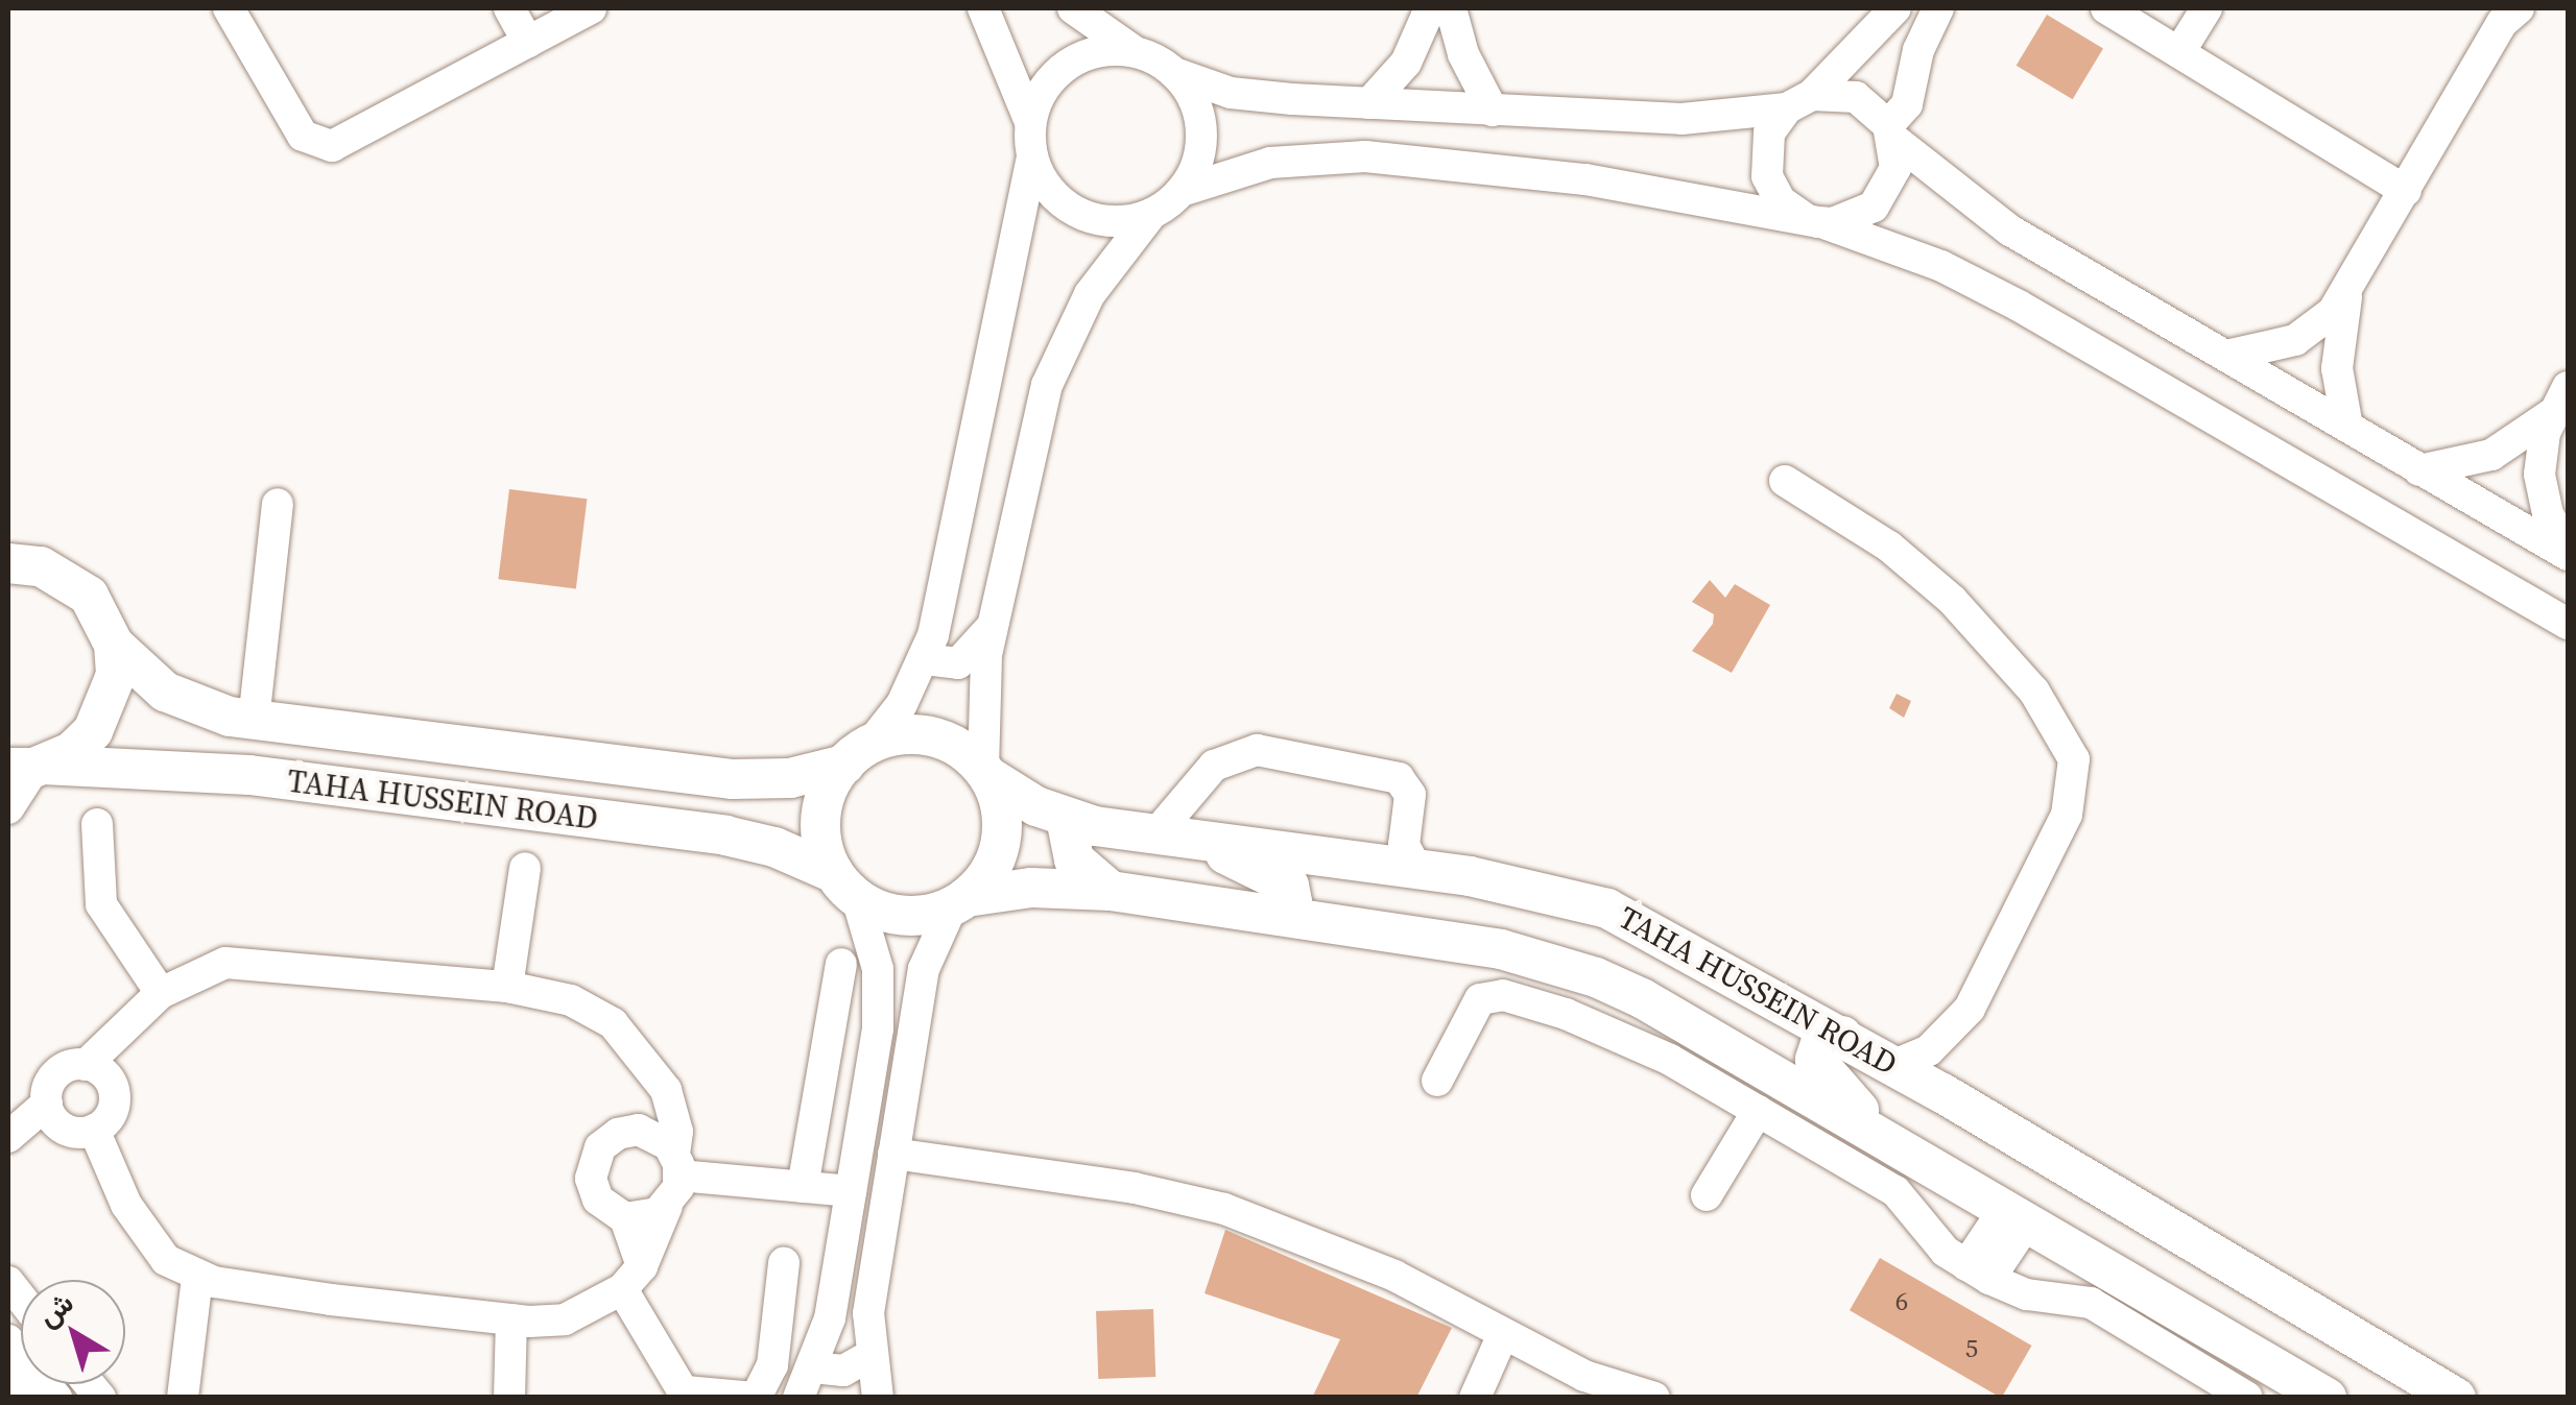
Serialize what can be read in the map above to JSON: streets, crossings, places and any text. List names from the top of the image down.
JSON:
{
  "streets": {
    "main road": ["TAHA HUSSEIN ROAD"]
  },
  "house_numbers": ["6", "5"],
  "north": "top left"
}
